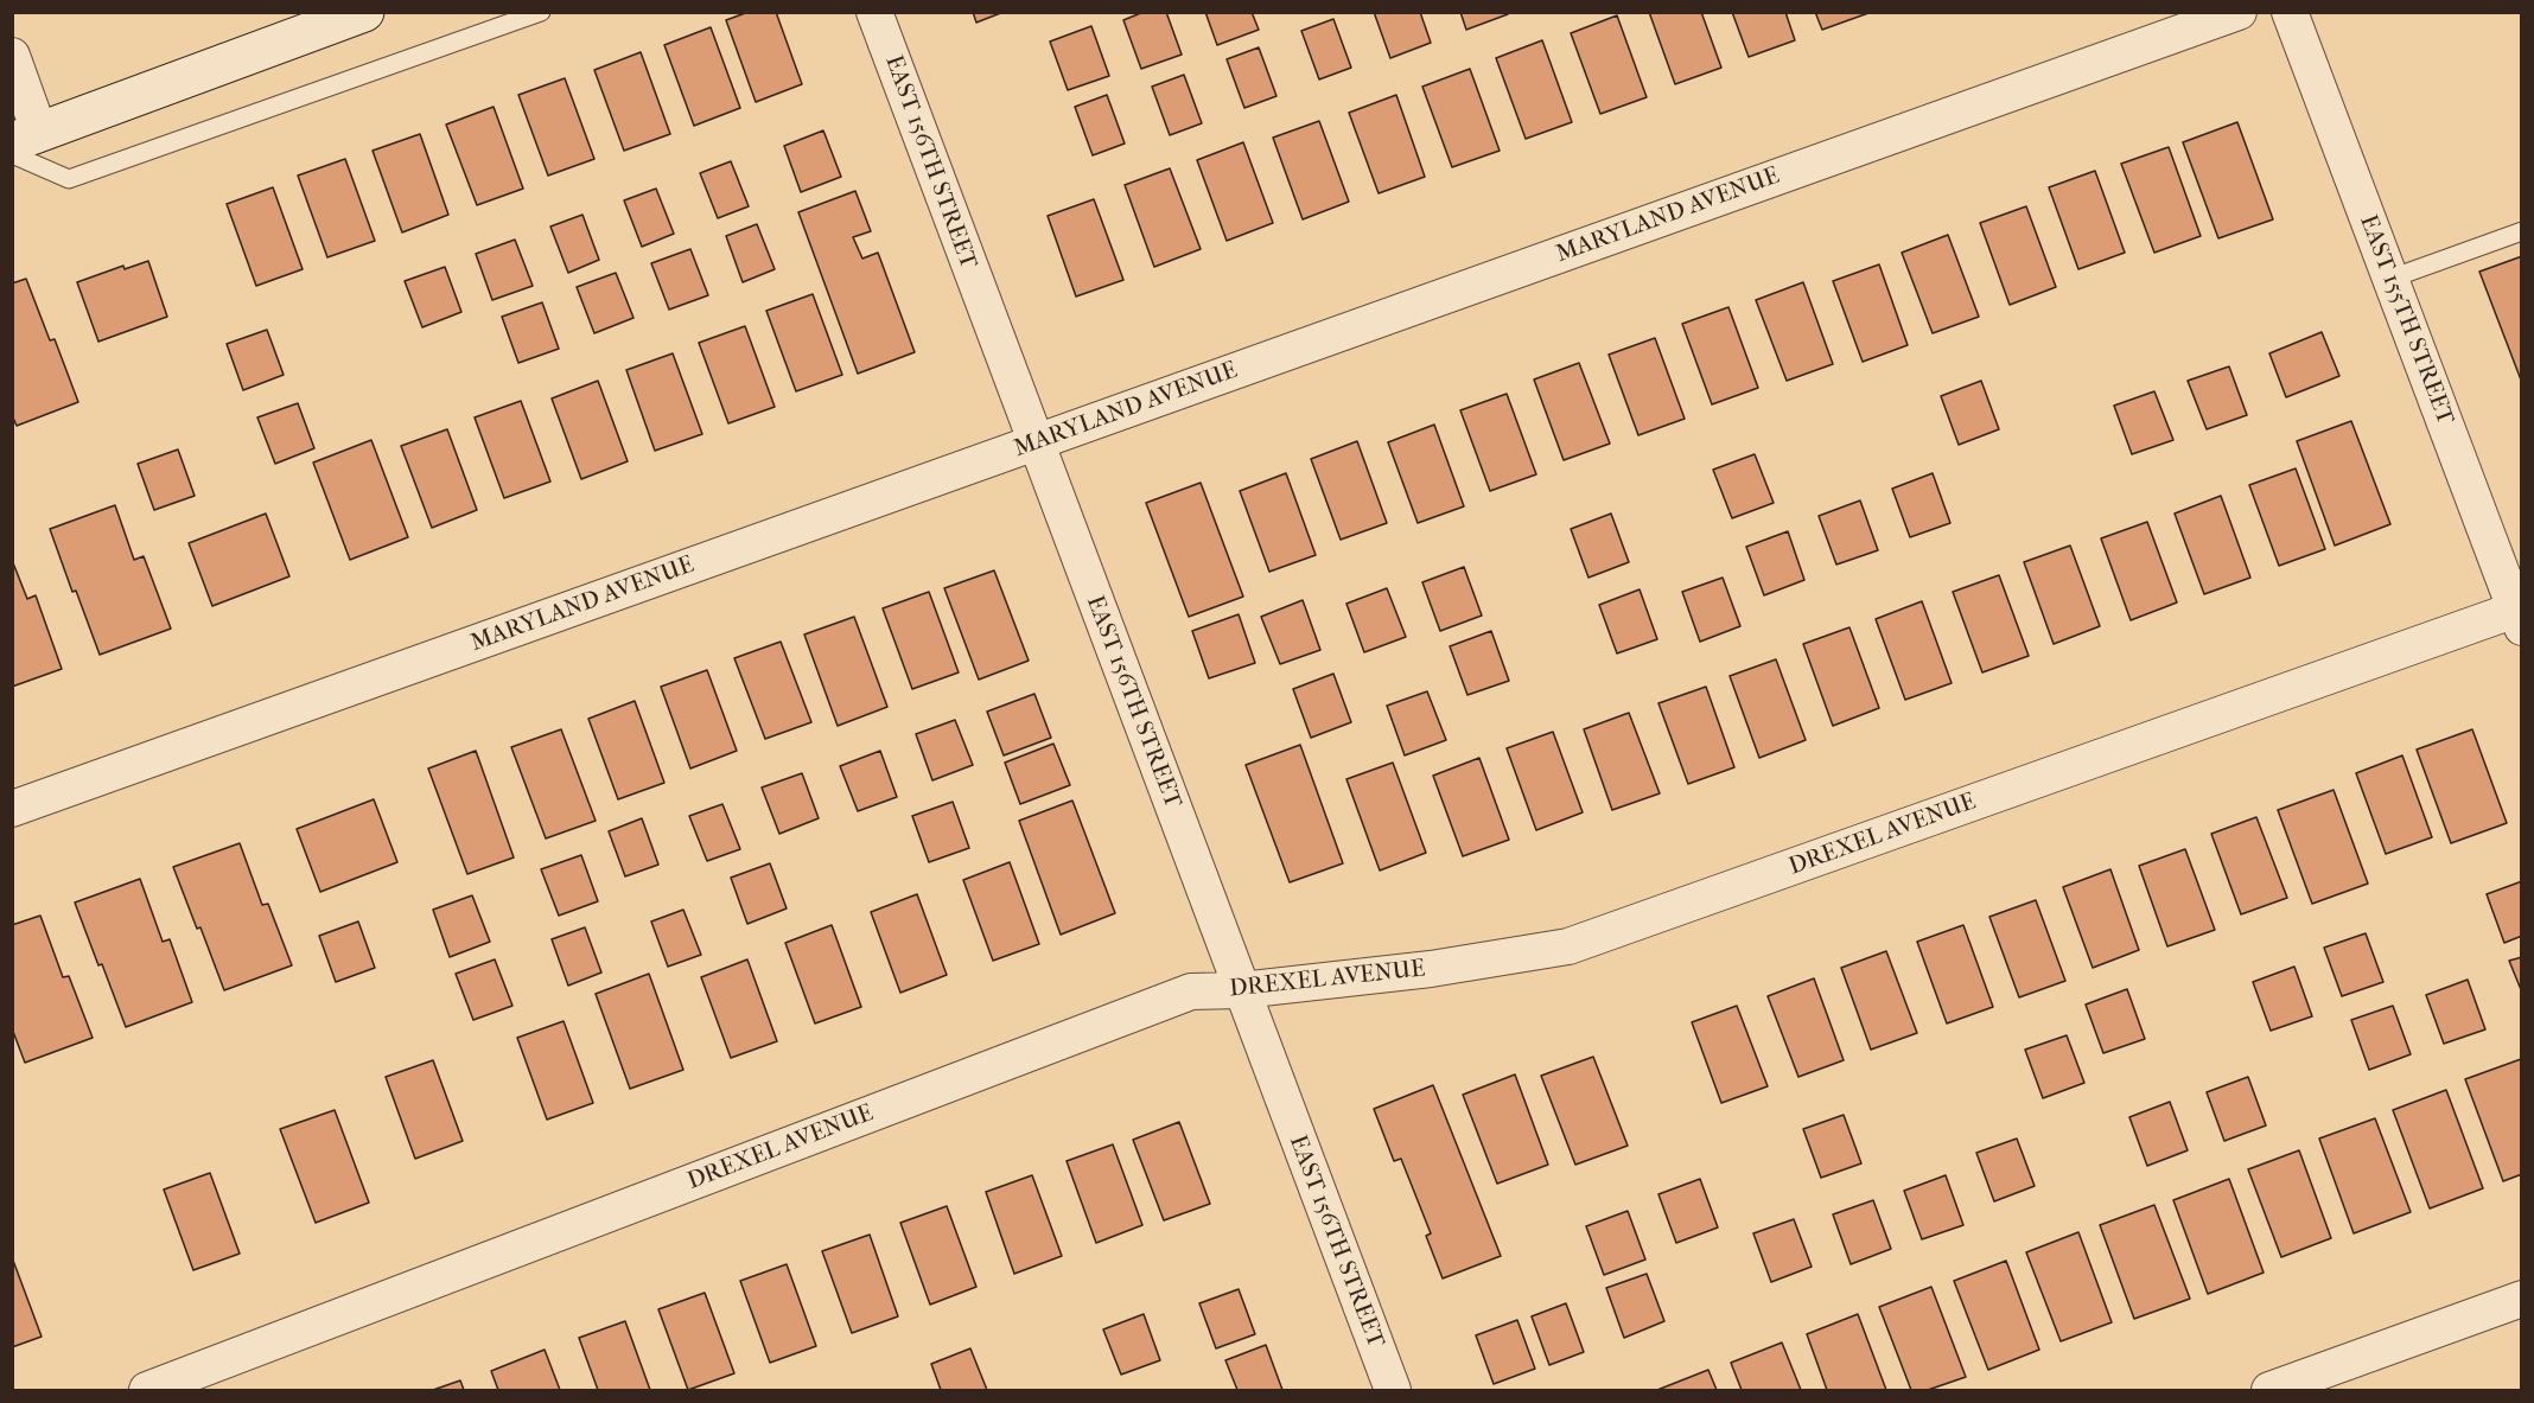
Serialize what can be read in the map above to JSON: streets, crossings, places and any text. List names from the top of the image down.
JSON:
{
  "streets": {
    "street": [
      "EAST 156TH STREET",
      "MARYLAND AVENUE",
      "EAST 155TH STREET",
      "DREXEL AVENUE"
    ]
  },
  "crossings": [
    ["EAST 156TH STREET", "MARYLAND AVENUE"],
    ["EAST 156TH STREET", "DREXEL AVENUE"],
    ["EAST 155TH STREET", "DREXEL AVENUE"]
  ]
}
